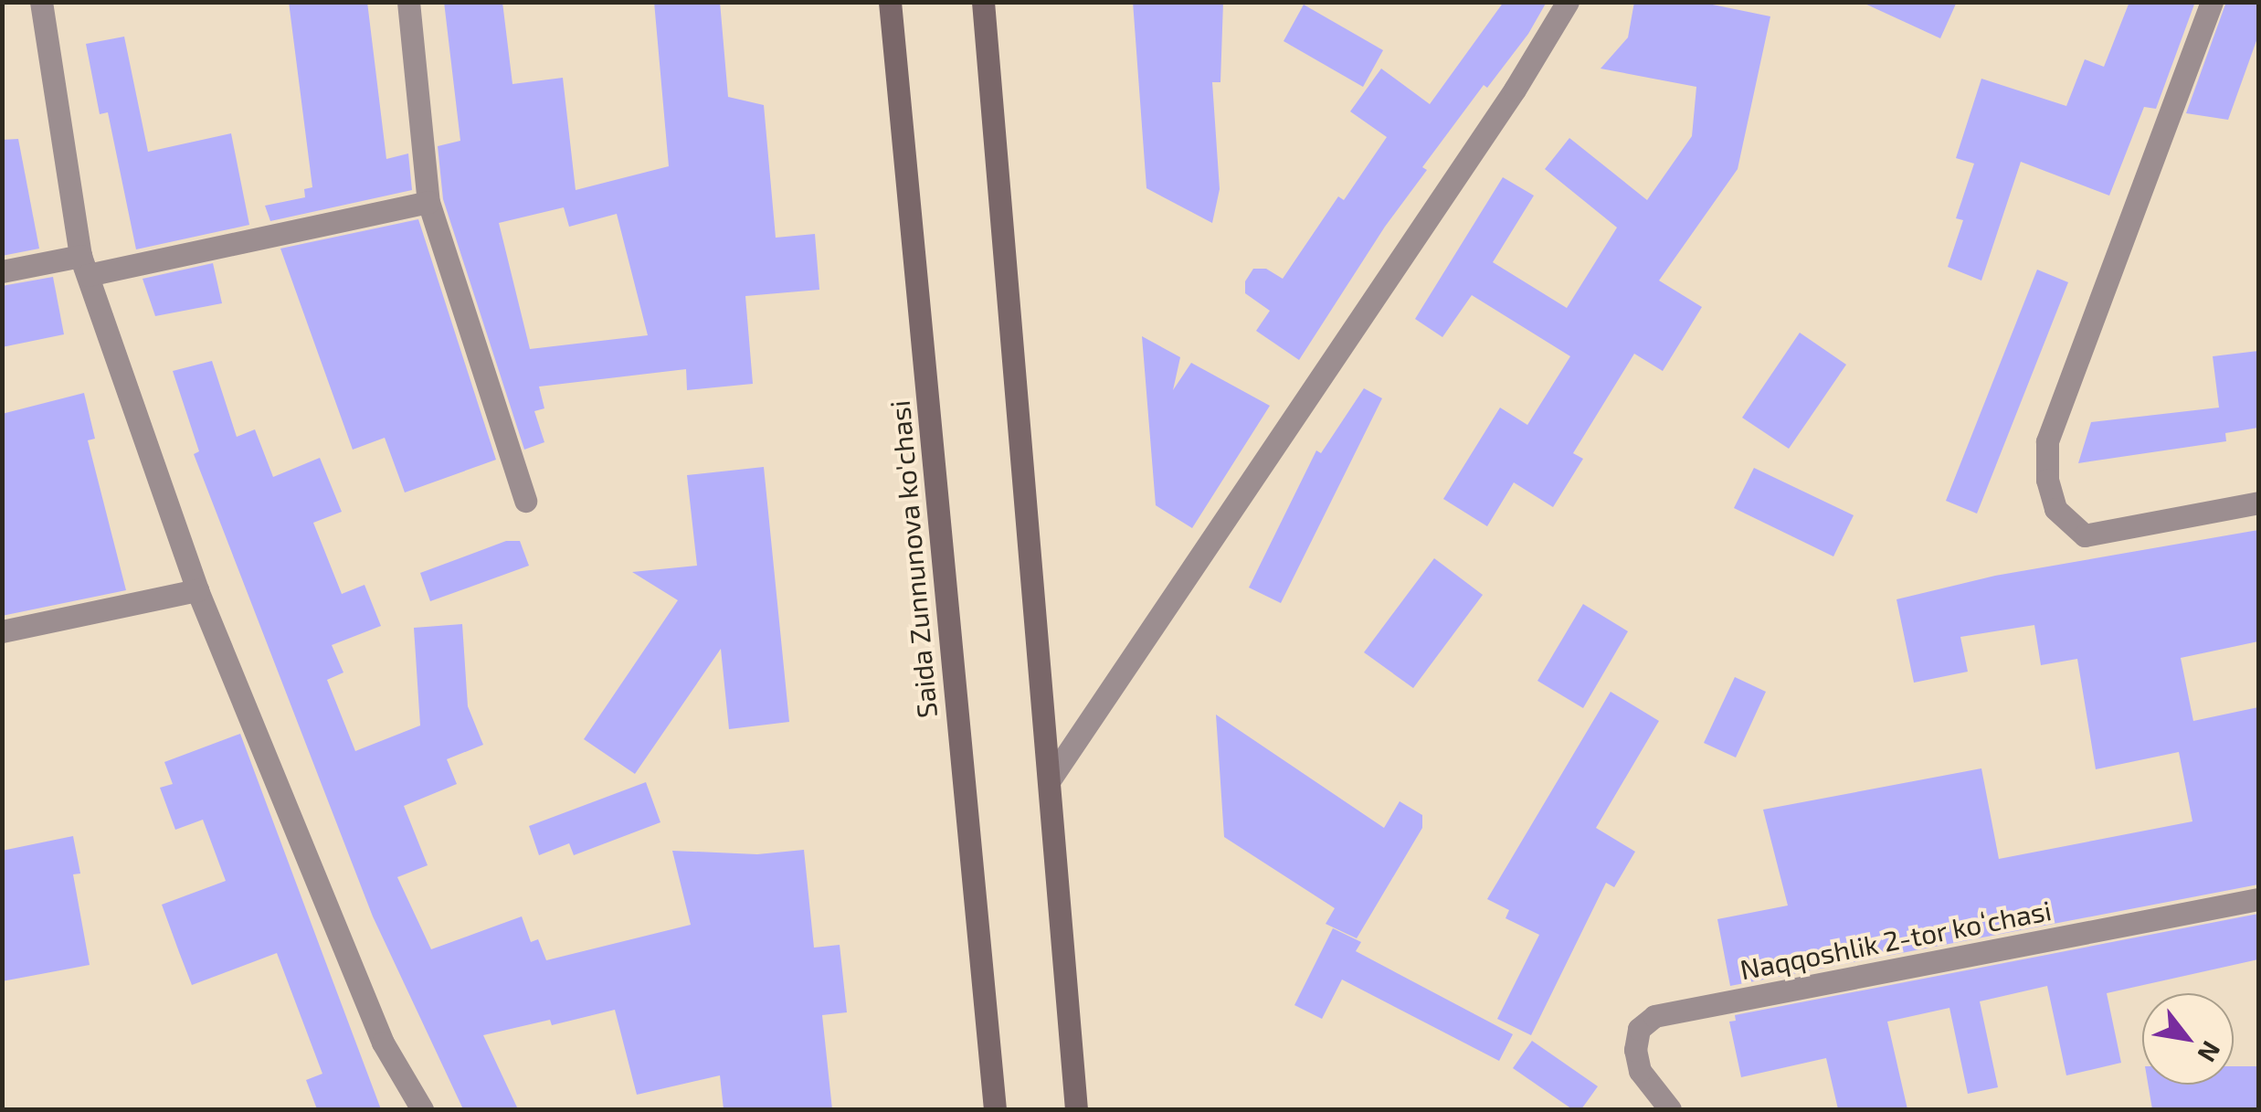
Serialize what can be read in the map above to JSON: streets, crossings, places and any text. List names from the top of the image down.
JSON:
{
  "streets": {
    "main road": ["Saida Zunnunova ko'chasi"],
    "street": ["Naqqoshlik 2-tor koʻchasi"]
  },
  "north": "bottom right"
}
